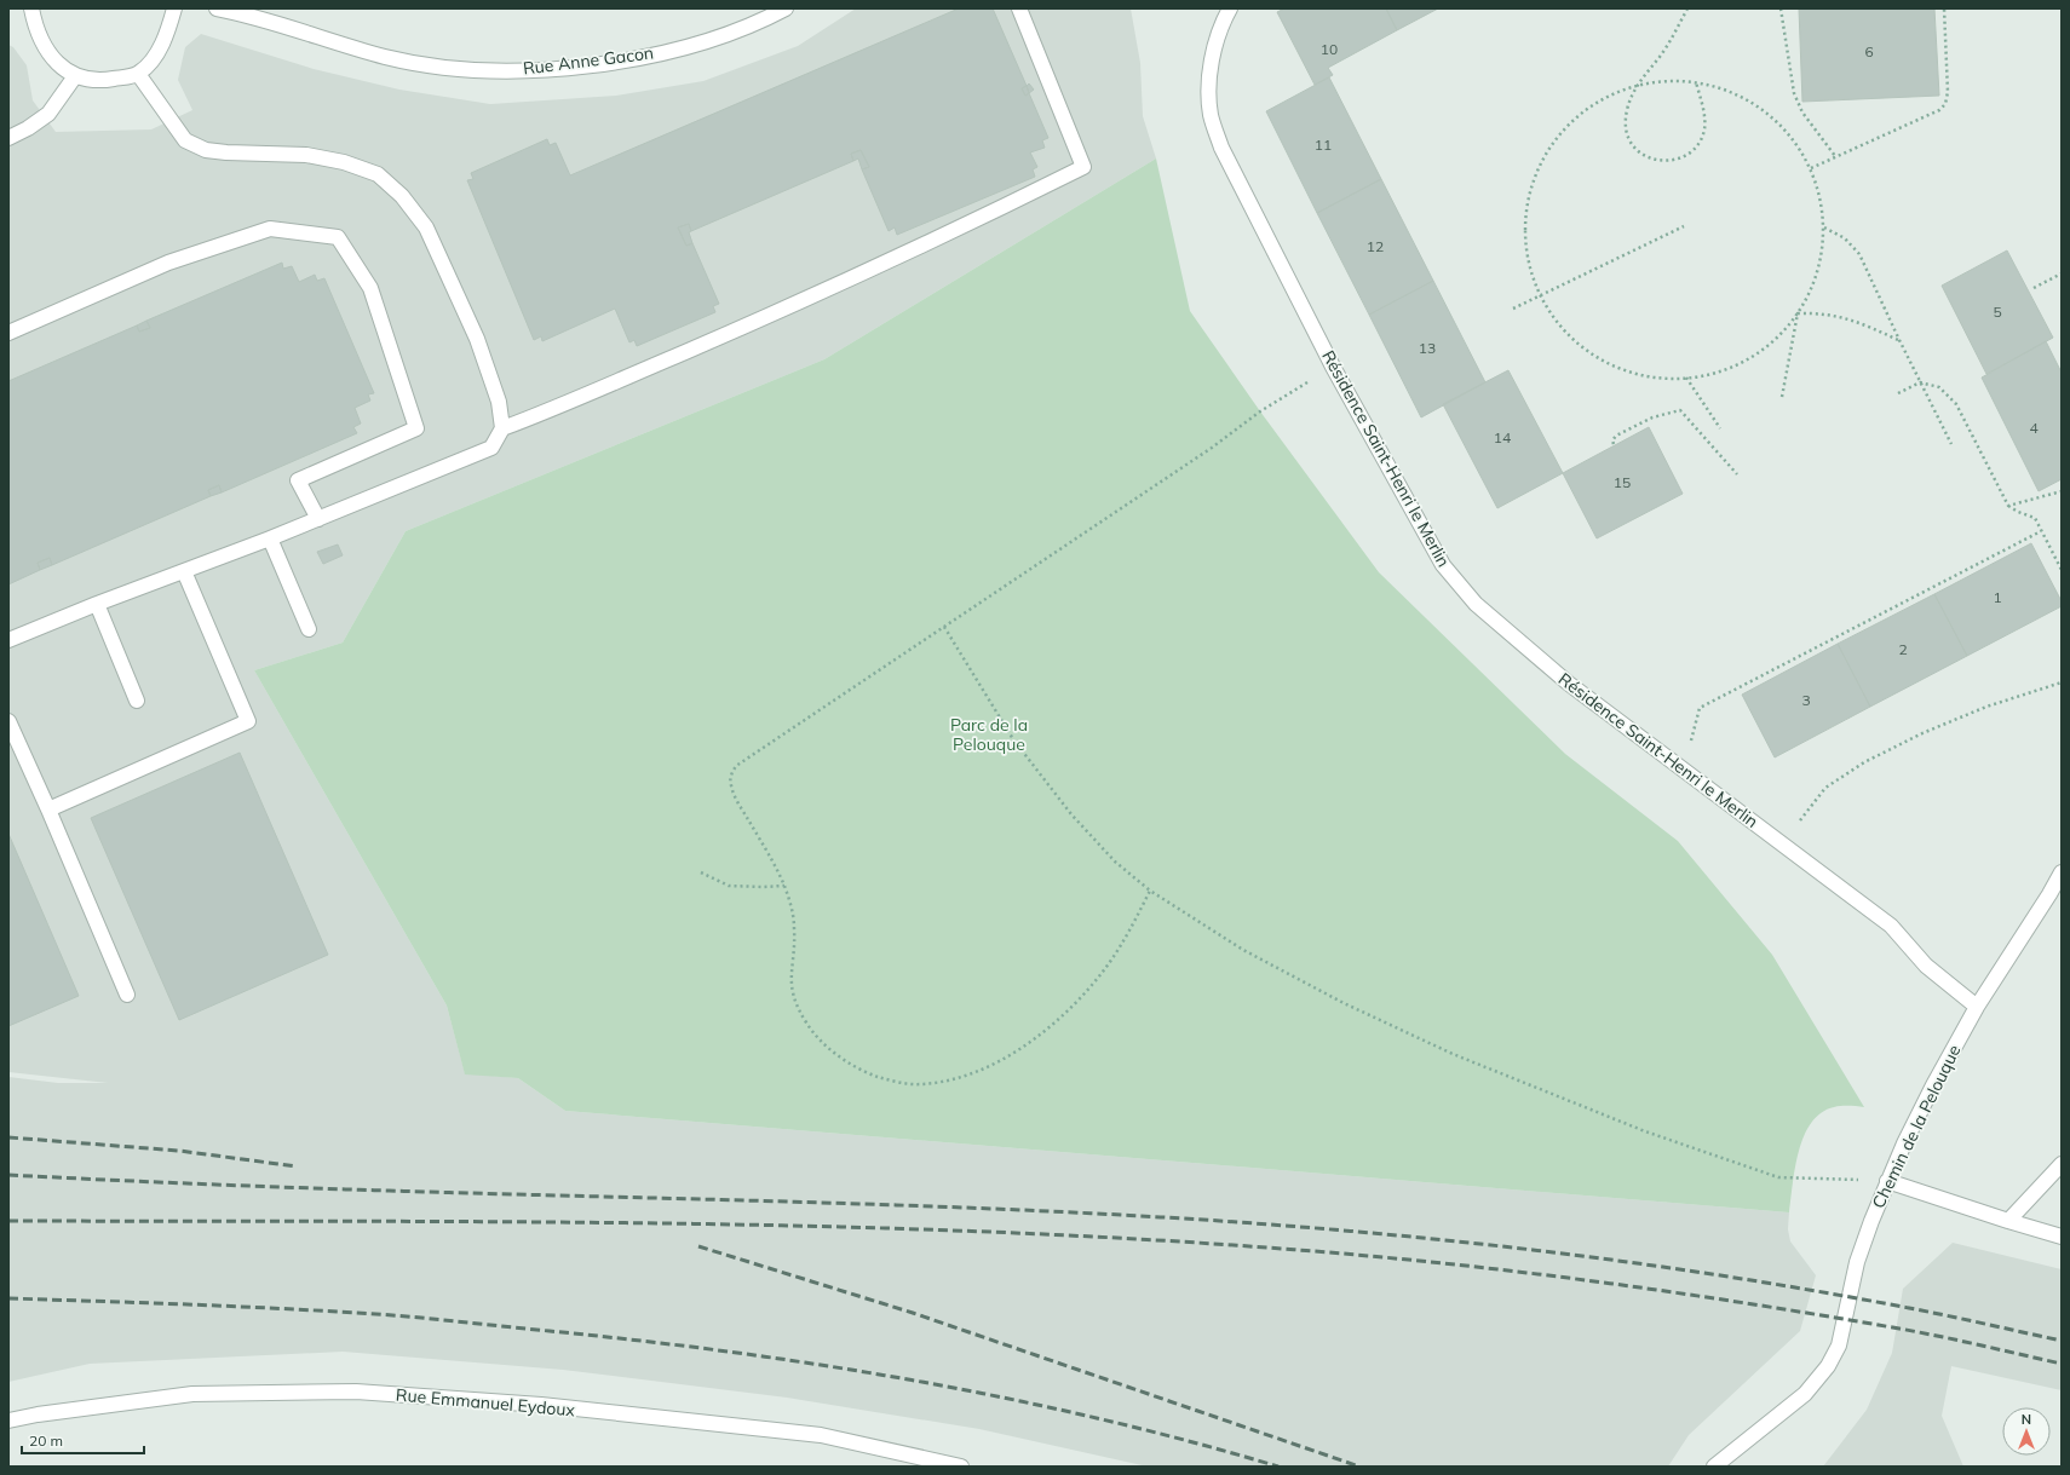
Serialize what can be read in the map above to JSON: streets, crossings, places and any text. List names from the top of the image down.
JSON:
{
  "streets": {
    "street": [
      "Rue Anne Gacon",
      "Résidence Saint-Henri le Merlin",
      "Chemin de la Pelouque",
      "Rue Emmanuel Eydoux"
    ]
  },
  "crossings": [
    ["Résidence Saint-Henri le Merlin", "Chemin de la Pelouque"]
  ],
  "parks": ["Parc de la Pelouque"],
  "house_numbers": [
    "10",
    "6",
    "11",
    "12",
    "5",
    "13",
    "4",
    "14",
    "15",
    "1",
    "2",
    "3"
  ],
  "scale_bar": "20 m",
  "north": "top"
}
